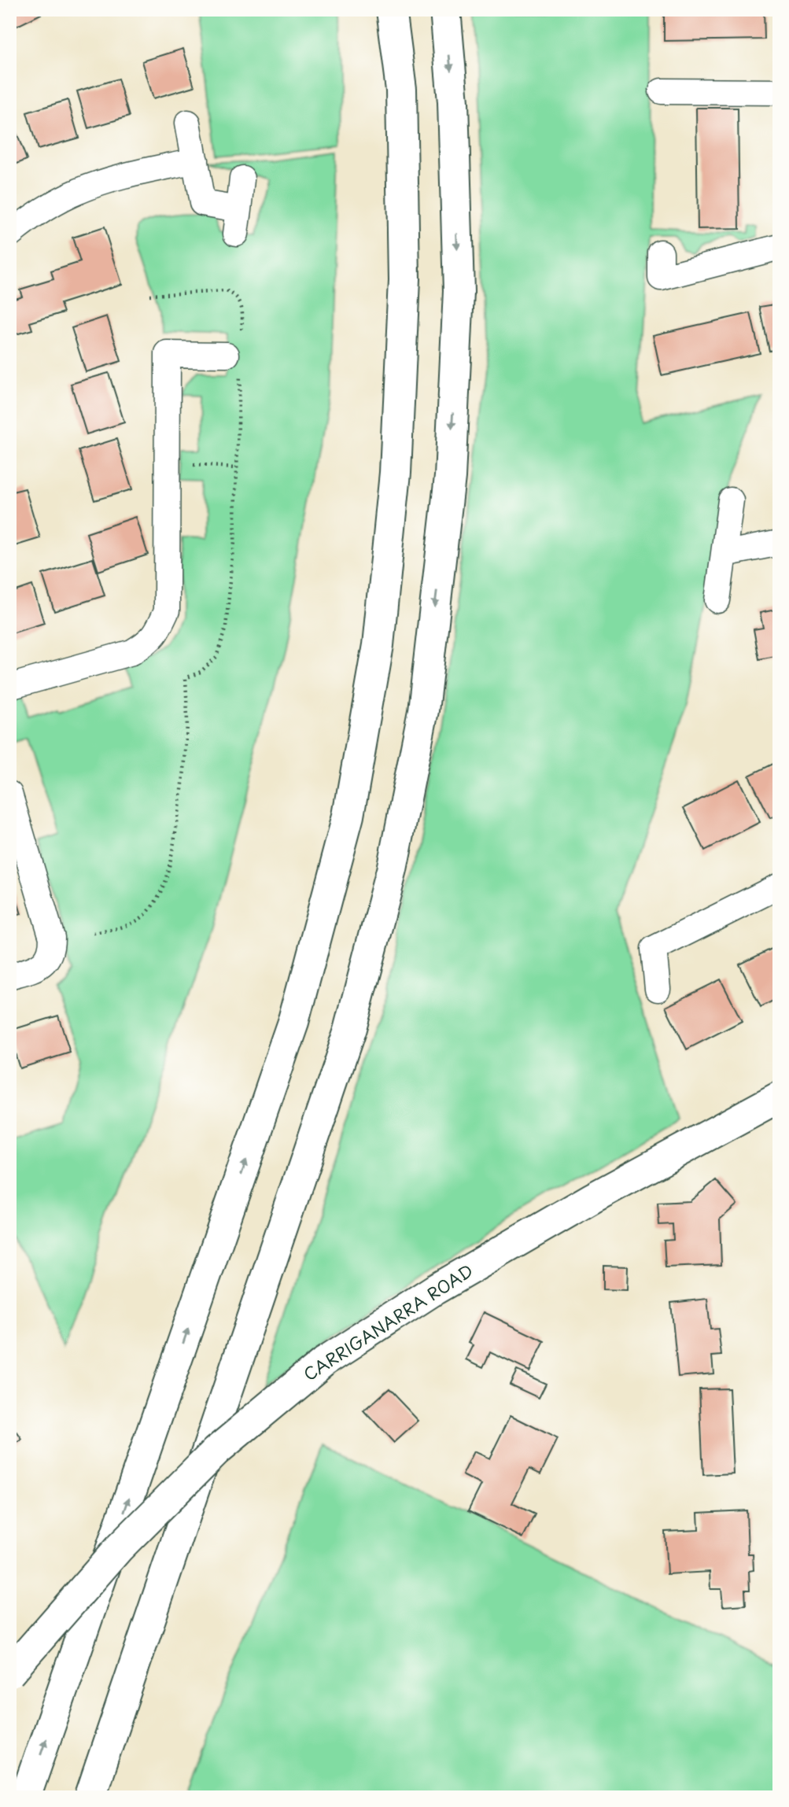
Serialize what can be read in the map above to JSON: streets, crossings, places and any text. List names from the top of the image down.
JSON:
{
  "streets": {
    "main road": ["CARRIGANARRA ROAD"]
  }
}
